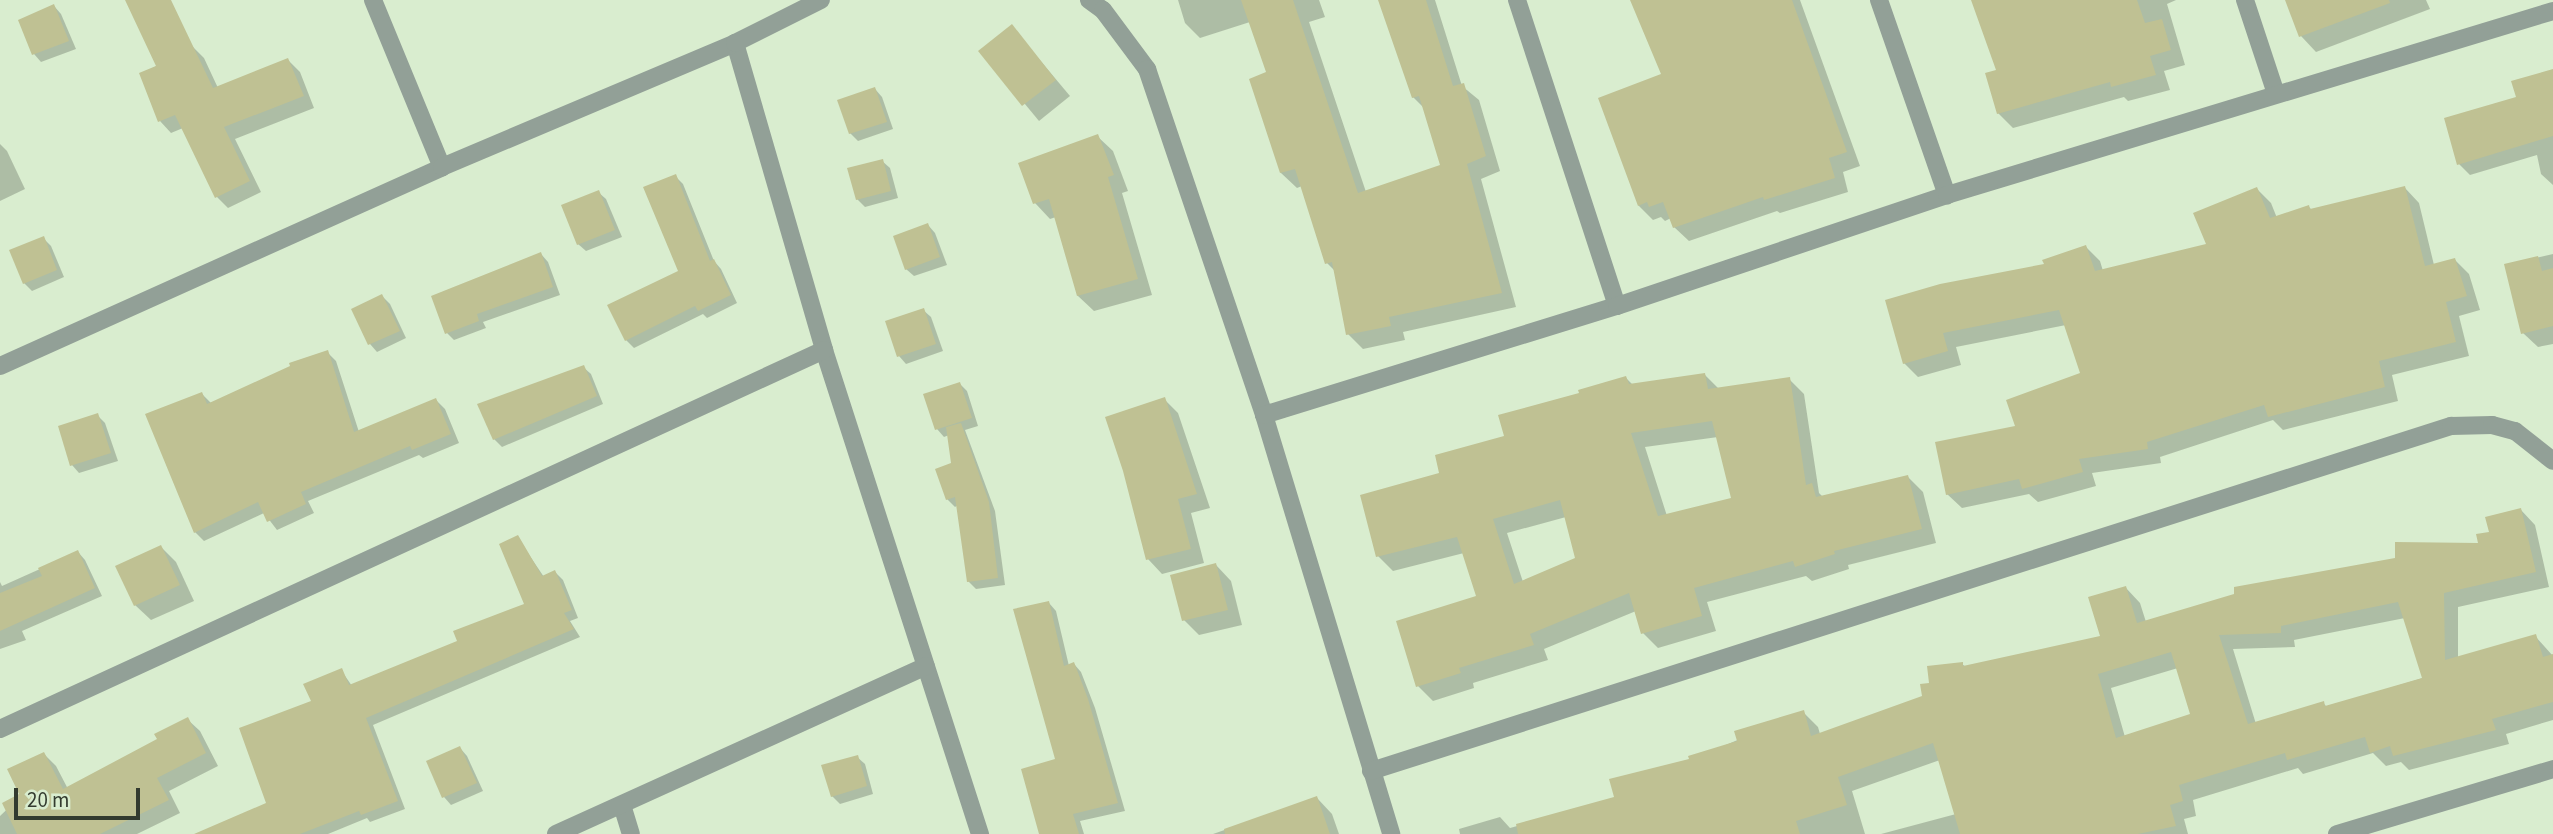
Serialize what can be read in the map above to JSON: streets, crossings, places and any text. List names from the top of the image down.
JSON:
{
  "scale_bar": "20 m"
}
